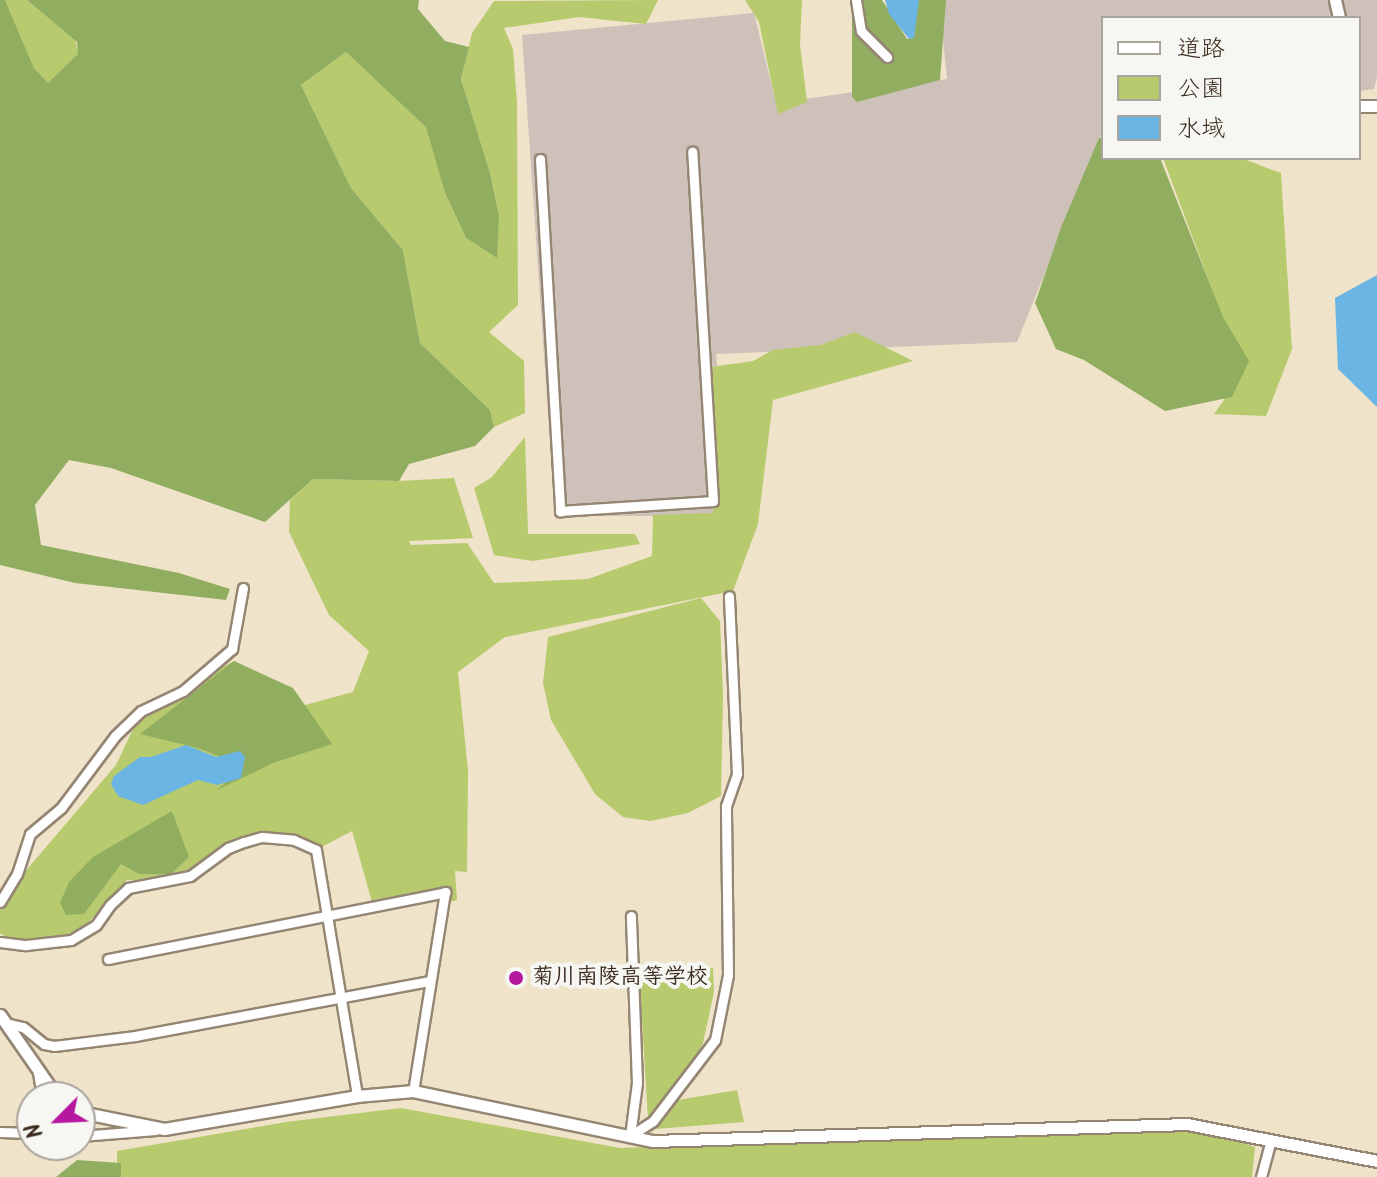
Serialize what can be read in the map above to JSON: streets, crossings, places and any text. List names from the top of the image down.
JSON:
{
  "places": ["菊川南陵高等学校"],
  "legend": ["道路", "公園", "水域"],
  "north": "bottom left"
}
